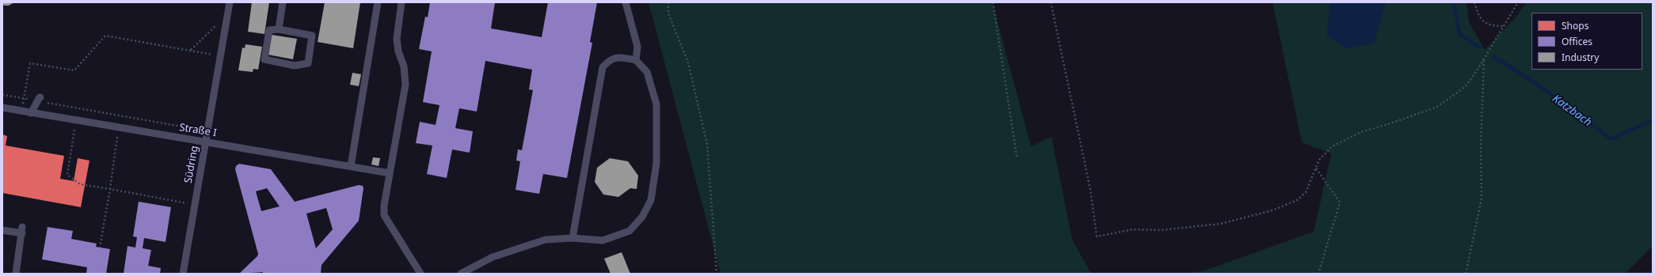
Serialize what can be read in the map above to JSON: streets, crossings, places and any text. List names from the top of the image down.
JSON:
{
  "streets": {
    "lane": ["Straße I", "Südring"]
  },
  "crossings": [
    ["Straße I", "Südring"]
  ],
  "water": ["Katzbach"],
  "legend": ["Shops", "Offices", "Industry"]
}
